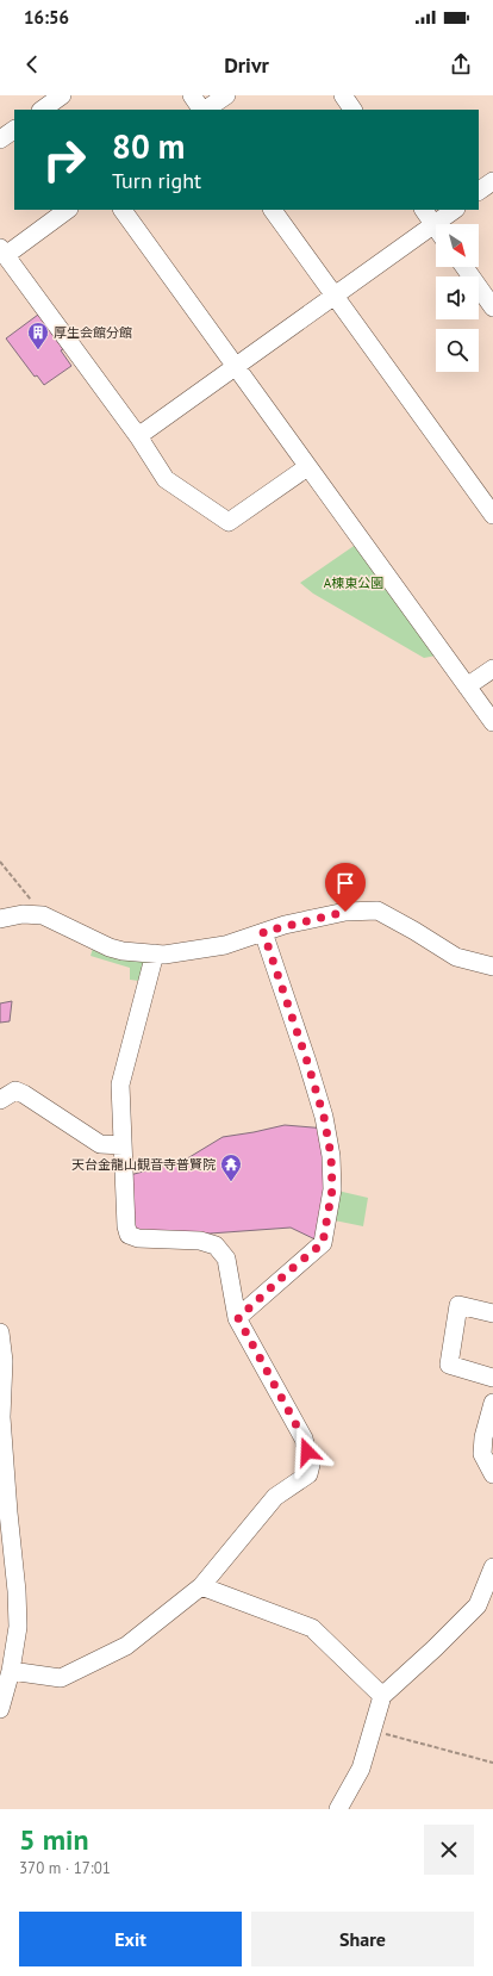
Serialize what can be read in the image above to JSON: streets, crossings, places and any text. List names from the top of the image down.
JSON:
{
  "parks": ["A棟東公園"],
  "places": {
    "building": ["厚生会館分館"],
    "temple": ["天台金龍山観音寺普賢院"]
  },
  "north": "bottom right",
  "page": {
    "status": "16:56",
    "header": "Drivr",
    "turn": ["80 m", "Turn right"],
    "heading": ["5 min", "370 m · 17:01"],
    "buttons": ["Exit", "Share"]
  }
}
